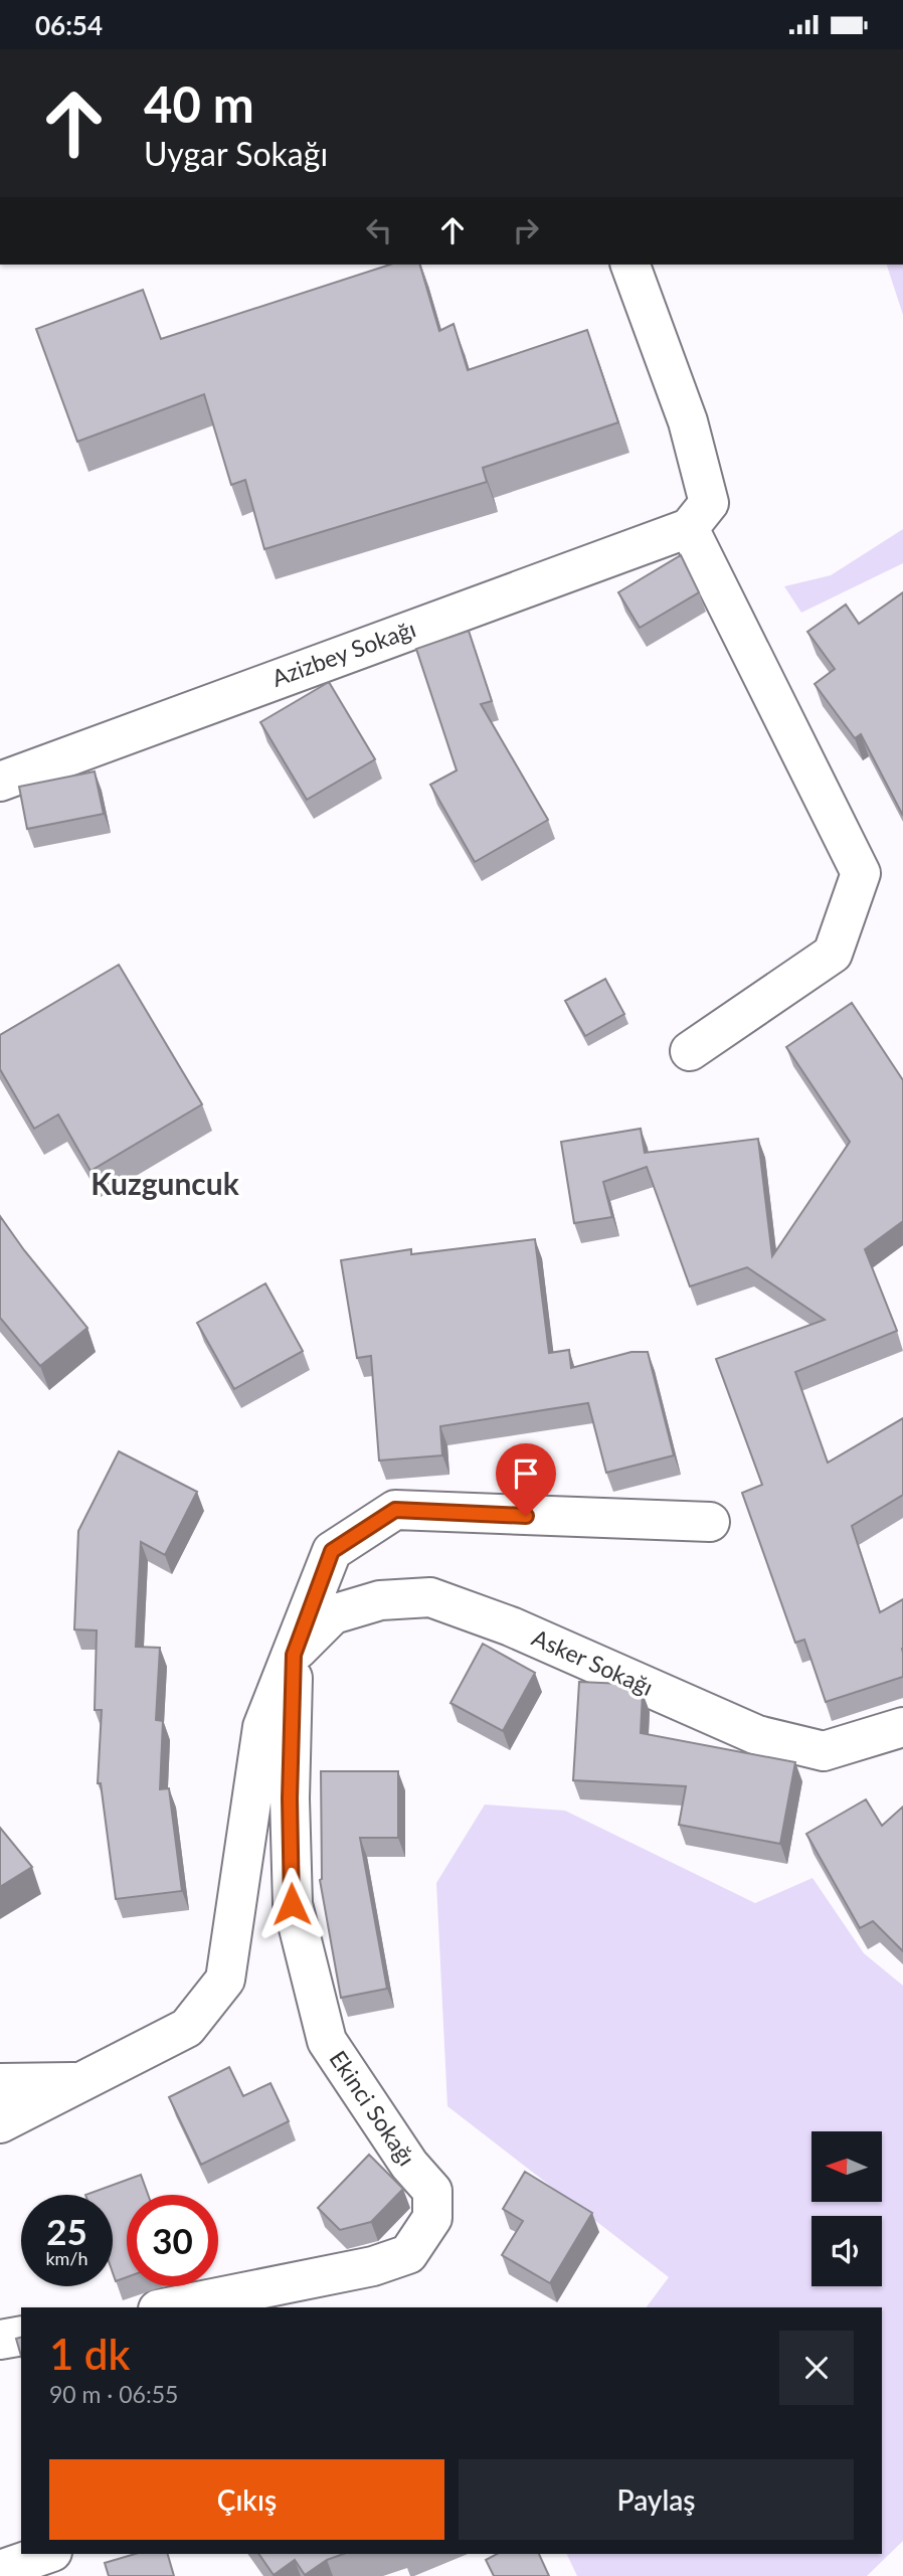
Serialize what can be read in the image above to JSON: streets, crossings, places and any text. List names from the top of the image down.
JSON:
{
  "streets": {
    "street": ["Azizbey Sokağı", "Asker Sokağı", "Ekinci Sokağı"]
  },
  "crossings": [
    ["Asker Sokağı", "Ekinci Sokağı"]
  ],
  "districts": ["Kuzguncuk"],
  "north": "left",
  "page": {
    "status": "06:54",
    "turn": ["40 m", "Uygar Sokağı"],
    "speed": "25 km/h",
    "limit": "30",
    "heading": ["1 dk", "90 m · 06:55"],
    "buttons": ["Çıkış", "Paylaş"]
  }
}
